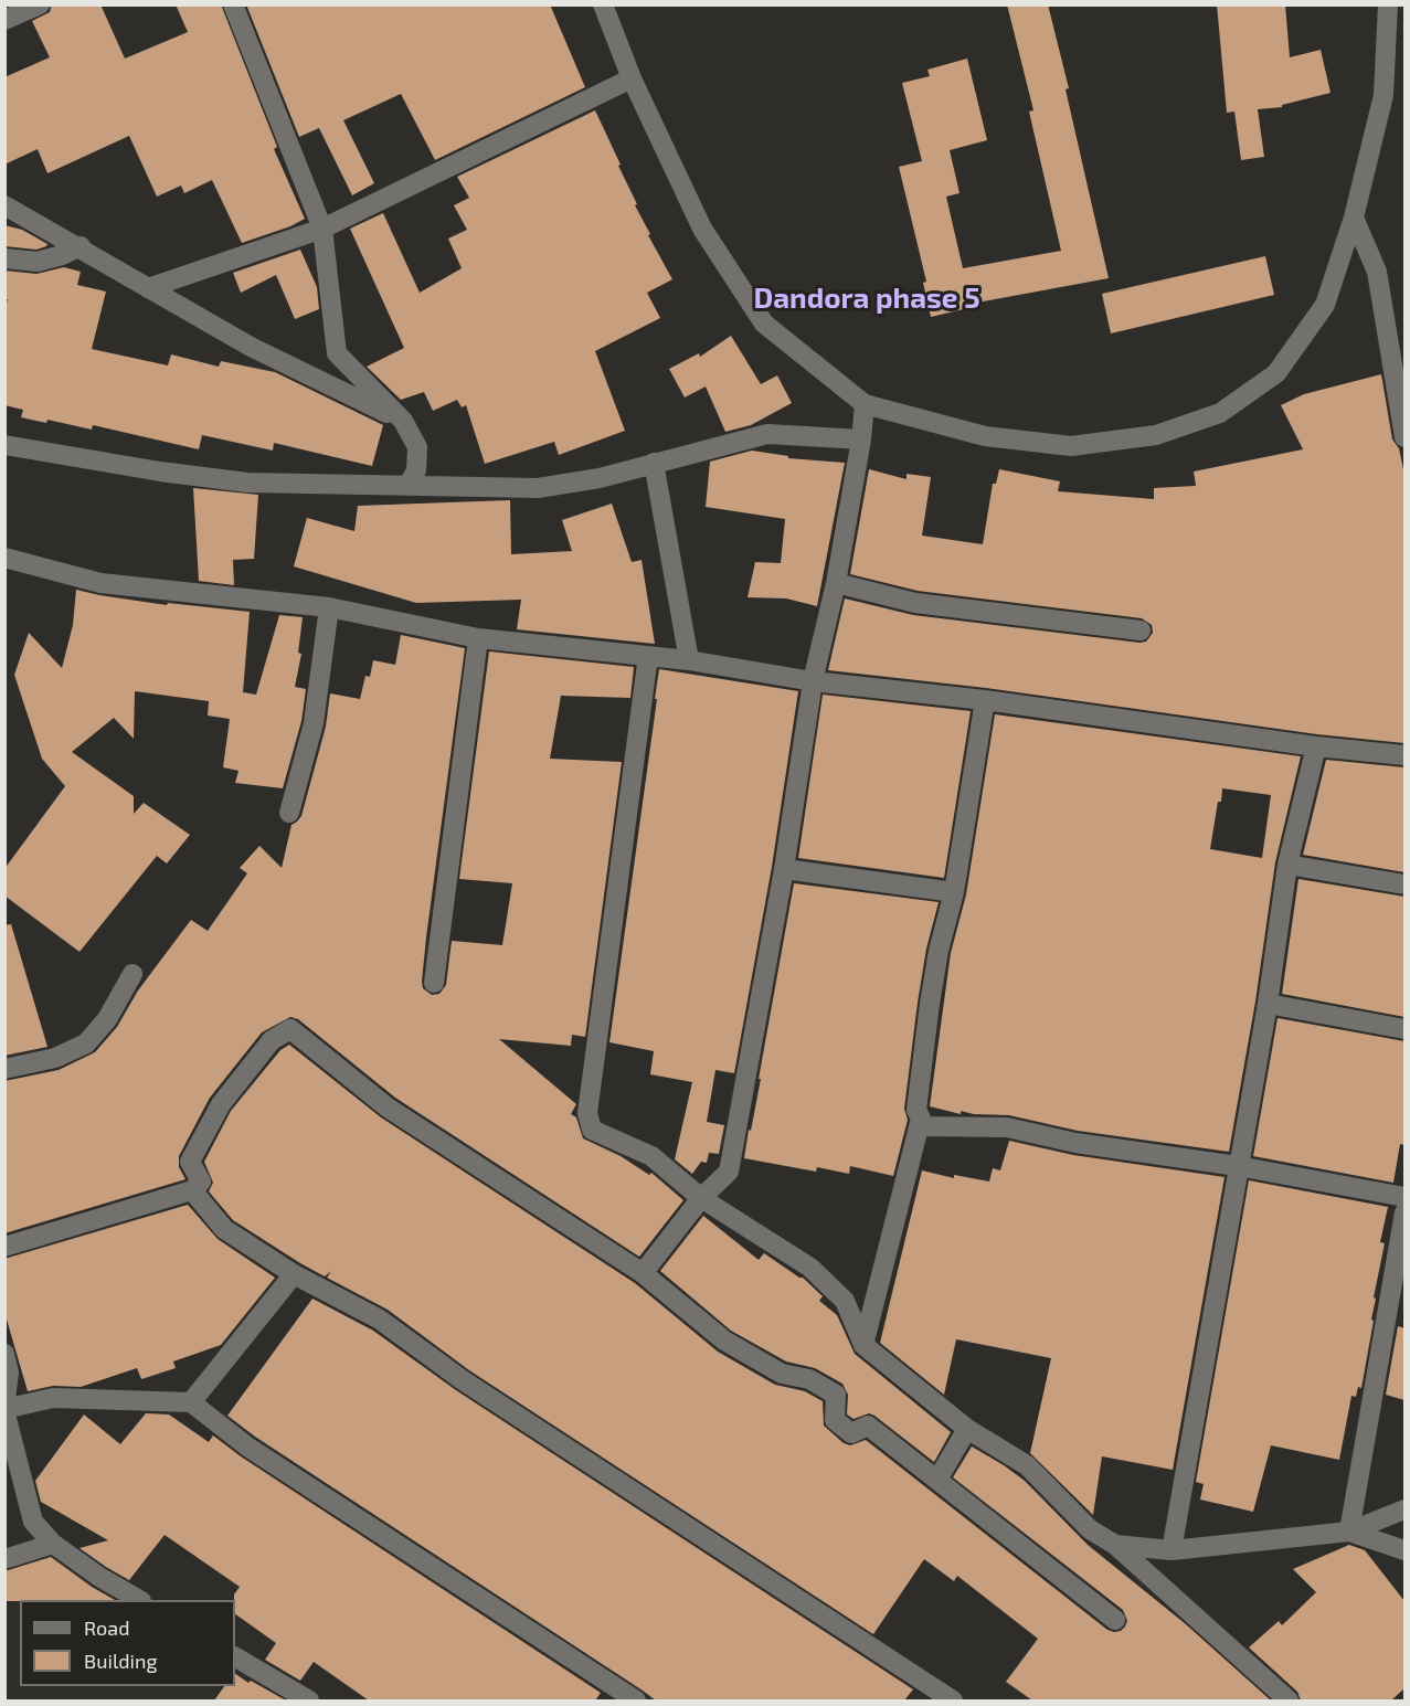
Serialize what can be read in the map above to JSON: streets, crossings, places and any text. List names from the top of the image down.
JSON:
{
  "districts": ["Dandora phase 5"],
  "legend": ["Road", "Building"]
}
